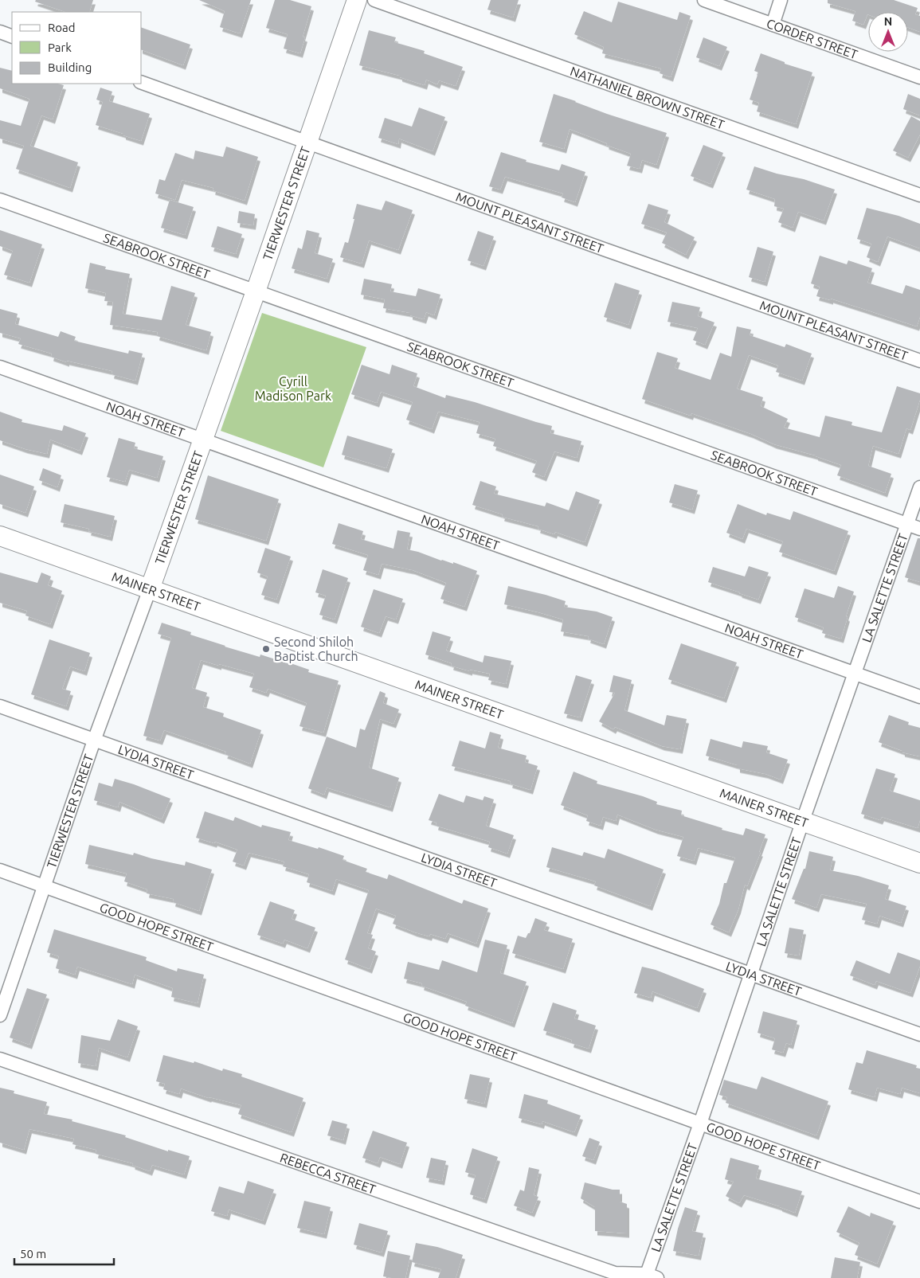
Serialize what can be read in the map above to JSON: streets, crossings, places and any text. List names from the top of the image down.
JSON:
{
  "streets": {
    "street": [
      "CORDER STREET",
      "NATHANIEL BROWN STREET",
      "TIERWESTER STREET",
      "MOUNT PLEASANT STREET",
      "SEABROOK STREET",
      "NOAH STREET",
      "LA SALETTE STREET",
      "MAINER STREET",
      "LYDIA STREET",
      "GOOD HOPE STREET",
      "REBECCA STREET"
    ]
  },
  "crossings": [
    ["TIERWESTER STREET", "MOUNT PLEASANT STREET"],
    ["TIERWESTER STREET", "SEABROOK STREET"],
    ["TIERWESTER STREET", "NOAH STREET"],
    ["TIERWESTER STREET", "MAINER STREET"],
    ["TIERWESTER STREET", "LYDIA STREET"],
    ["TIERWESTER STREET", "GOOD HOPE STREET"],
    ["SEABROOK STREET", "LA SALETTE STREET"],
    ["NOAH STREET", "LA SALETTE STREET"],
    ["LA SALETTE STREET", "MAINER STREET"],
    ["LA SALETTE STREET", "LYDIA STREET"],
    ["LA SALETTE STREET", "GOOD HOPE STREET"],
    ["LA SALETTE STREET", "REBECCA STREET"]
  ],
  "parks": ["Cyrill Madison Park"],
  "places": ["Second Shiloh Baptist Church"],
  "legend": ["Road", "Park", "Building"],
  "scale_bar": "50 m",
  "north": "top"
}
